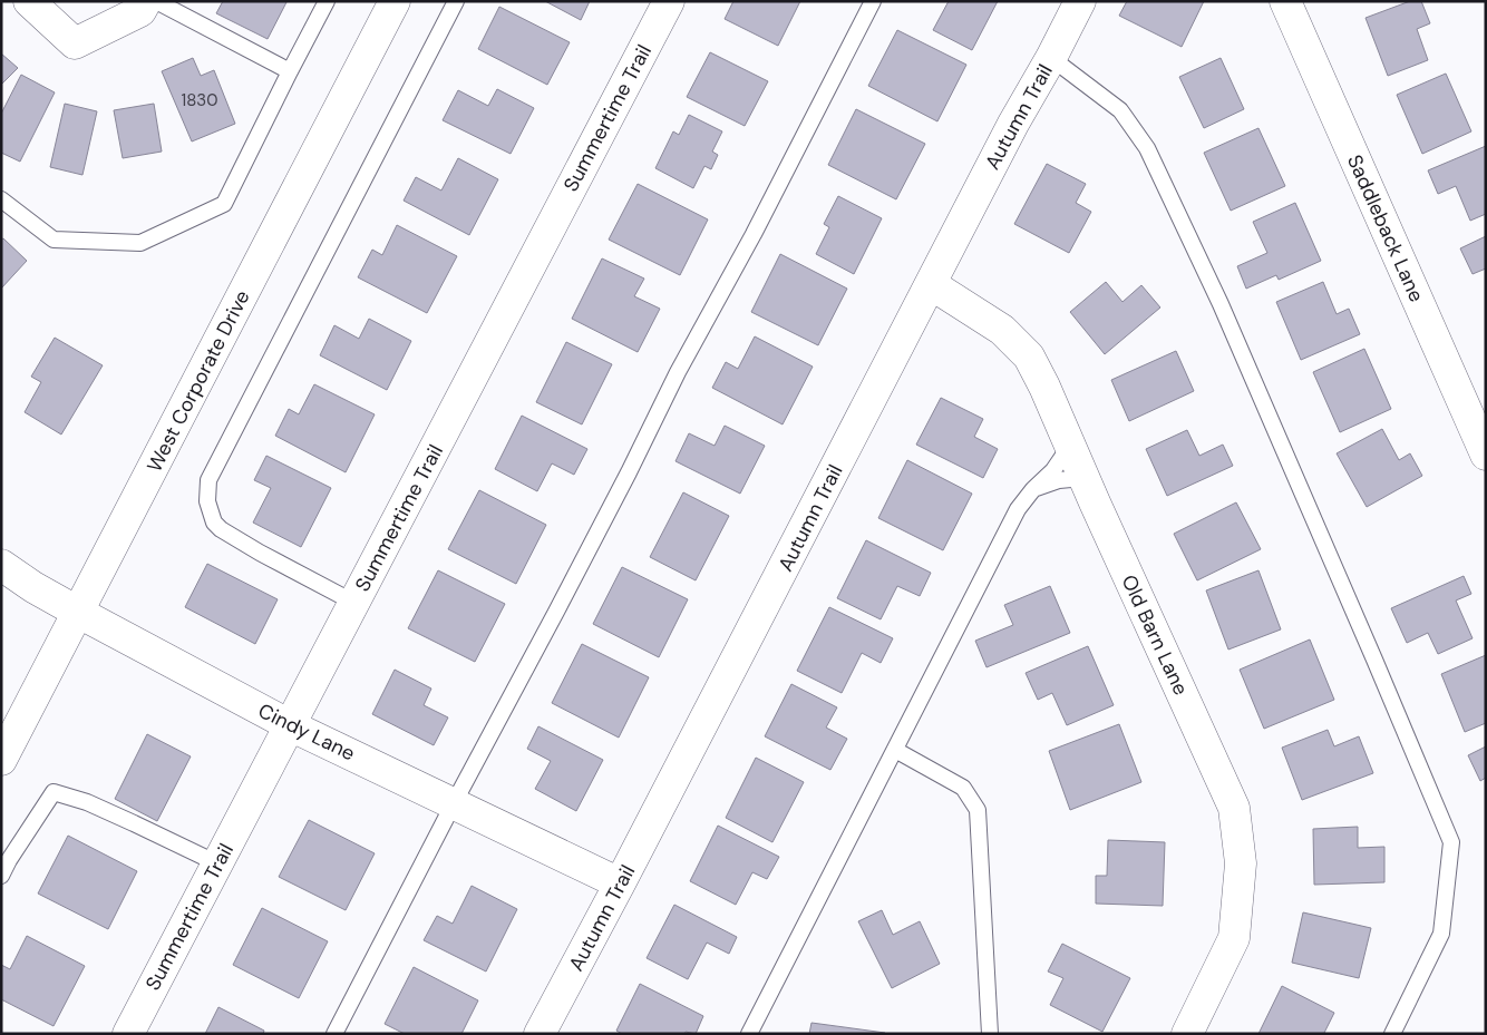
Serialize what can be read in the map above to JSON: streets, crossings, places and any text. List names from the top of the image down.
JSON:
{
  "streets": {
    "street": [
      "Autumn Trail",
      "Summertime Trail",
      "Saddleback Lane",
      "West Corporate Drive",
      "Old Barn Lane",
      "Cindy Lane"
    ]
  },
  "crossings": [
    ["Autumn Trail", "Old Barn Lane"],
    ["Autumn Trail", "Cindy Lane"],
    ["Summertime Trail", "Cindy Lane"],
    ["West Corporate Drive", "Cindy Lane"]
  ],
  "house_numbers": ["1830"]
}
